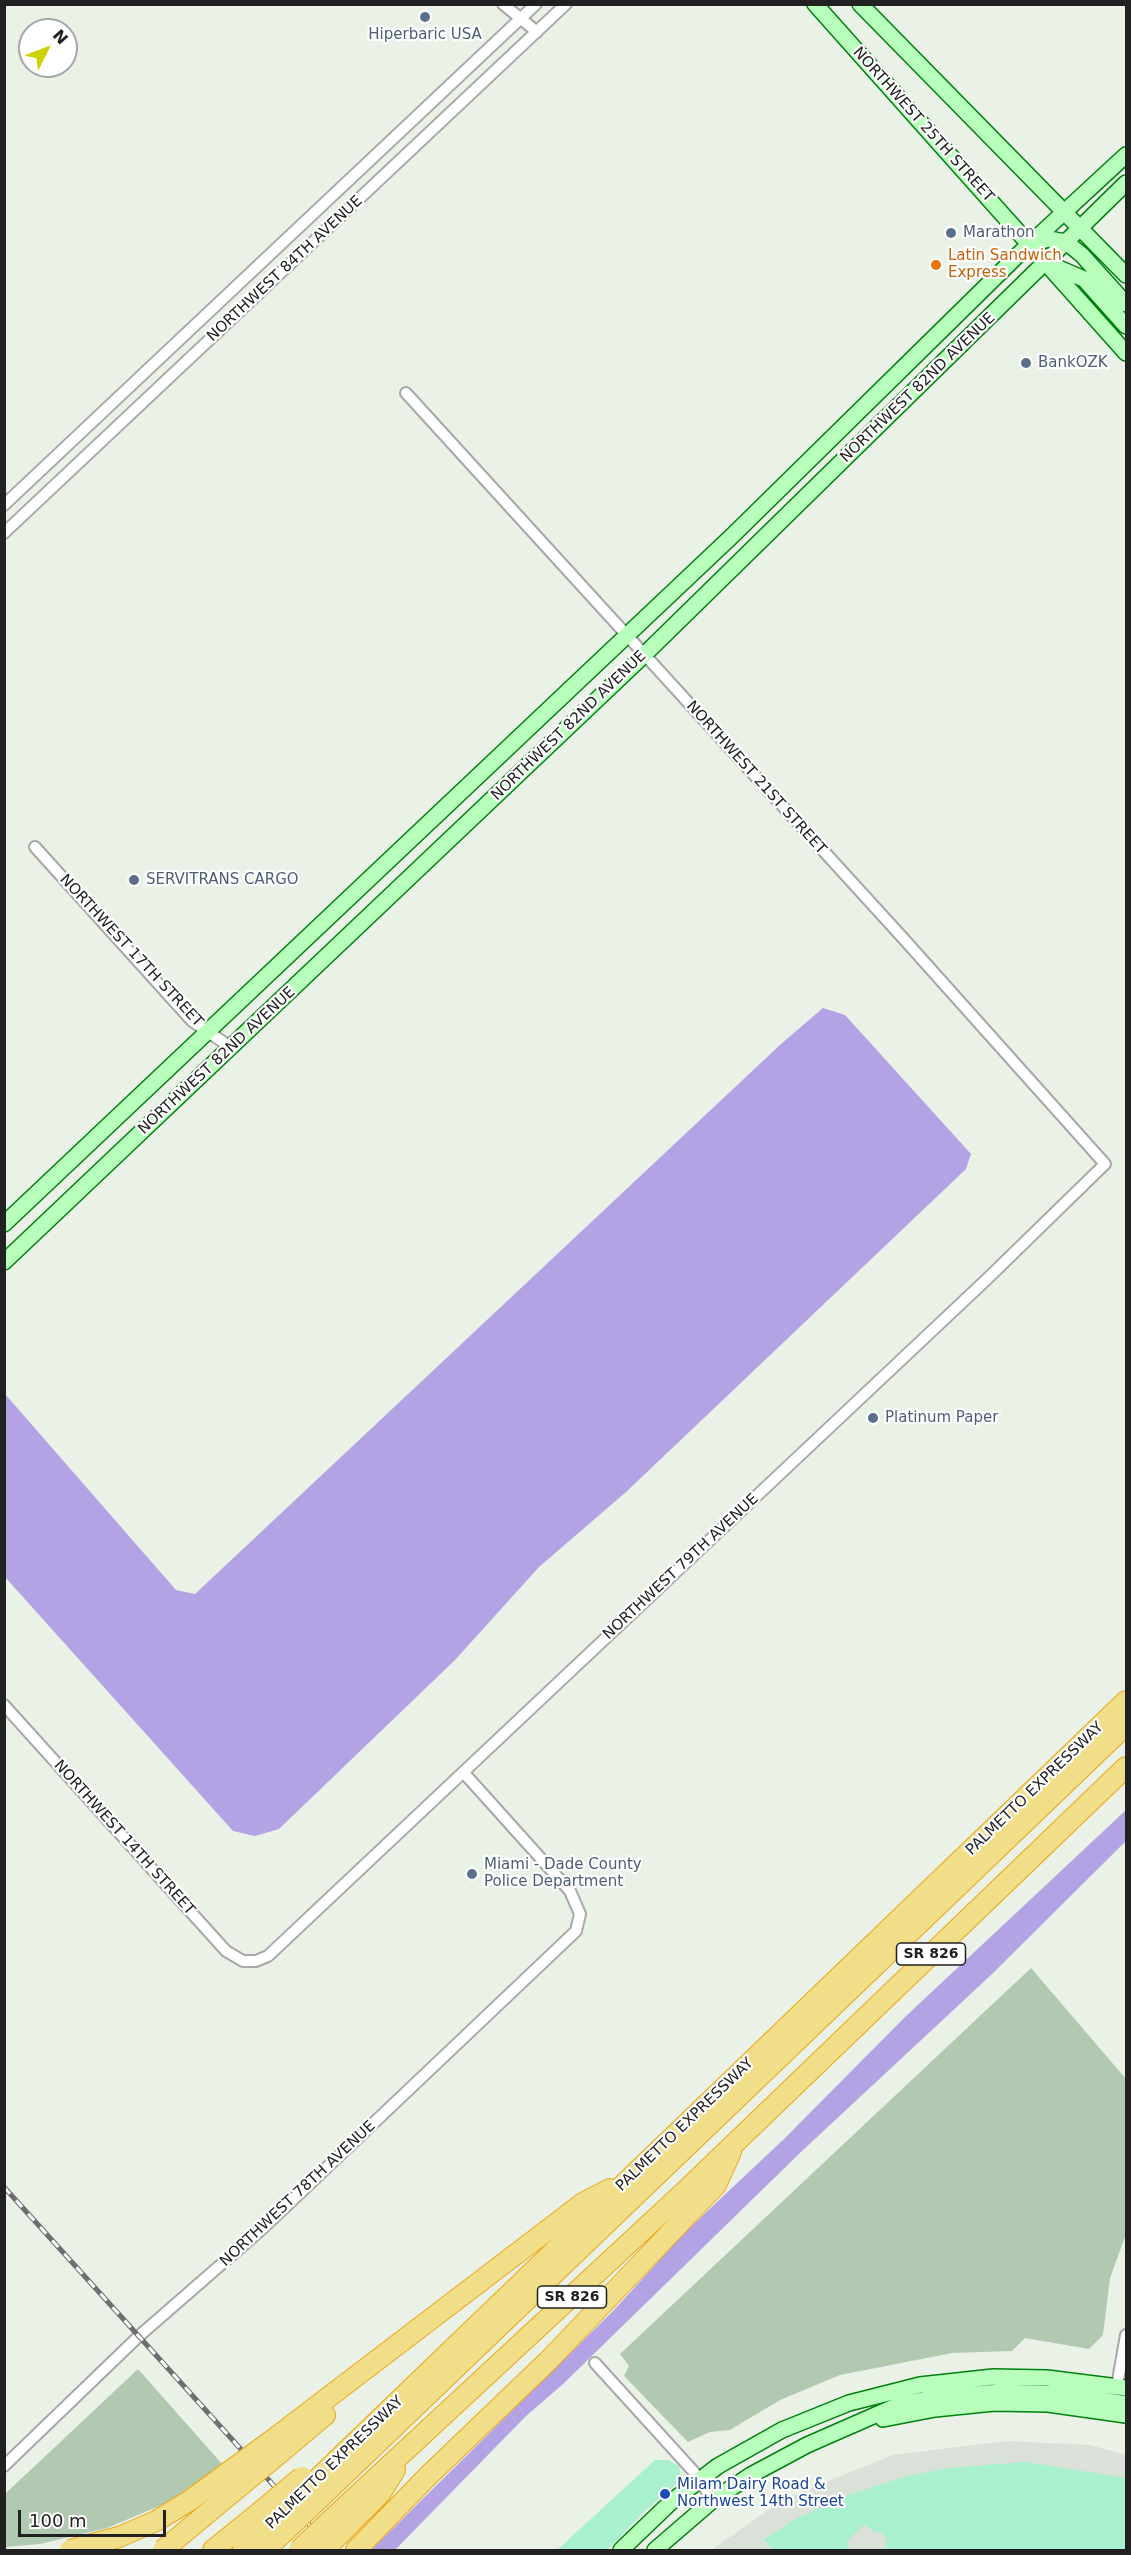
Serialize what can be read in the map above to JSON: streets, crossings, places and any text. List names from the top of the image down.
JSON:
{
  "streets": {
    "highway": ["PALMETTO EXPRESSWAY", "SR 826"],
    "street": [
      "NORTHWEST 25TH STREET",
      "NORTHWEST 84TH AVENUE",
      "NORTHWEST 82ND AVENUE",
      "NORTHWEST 21ST STREET",
      "NORTHWEST 17TH STREET",
      "NORTHWEST 79TH AVENUE",
      "NORTHWEST 14TH STREET",
      "NORTHWEST 78TH AVENUE"
    ]
  },
  "crossings": [
    ["NORTHWEST 25TH STREET", "NORTHWEST 82ND AVENUE"],
    ["NORTHWEST 82ND AVENUE", "NORTHWEST 21ST STREET"],
    ["NORTHWEST 82ND AVENUE", "NORTHWEST 17TH STREET"],
    ["NORTHWEST 21ST STREET", "NORTHWEST 79TH AVENUE"],
    ["NORTHWEST 79TH AVENUE", "NORTHWEST 14TH STREET"],
    ["NORTHWEST 79TH AVENUE", "NORTHWEST 78TH AVENUE"]
  ],
  "places": [
    "Hiperbaric USA",
    "Marathon",
    "Latin Sandwich Express",
    "BankOZK",
    "SERVITRANS CARGO",
    "Platinum Paper",
    "Miami - Dade County Police Department",
    "Milam Dairy Road & Northwest 14th Street"
  ],
  "scale_bar": "100 m",
  "north": "top right"
}
